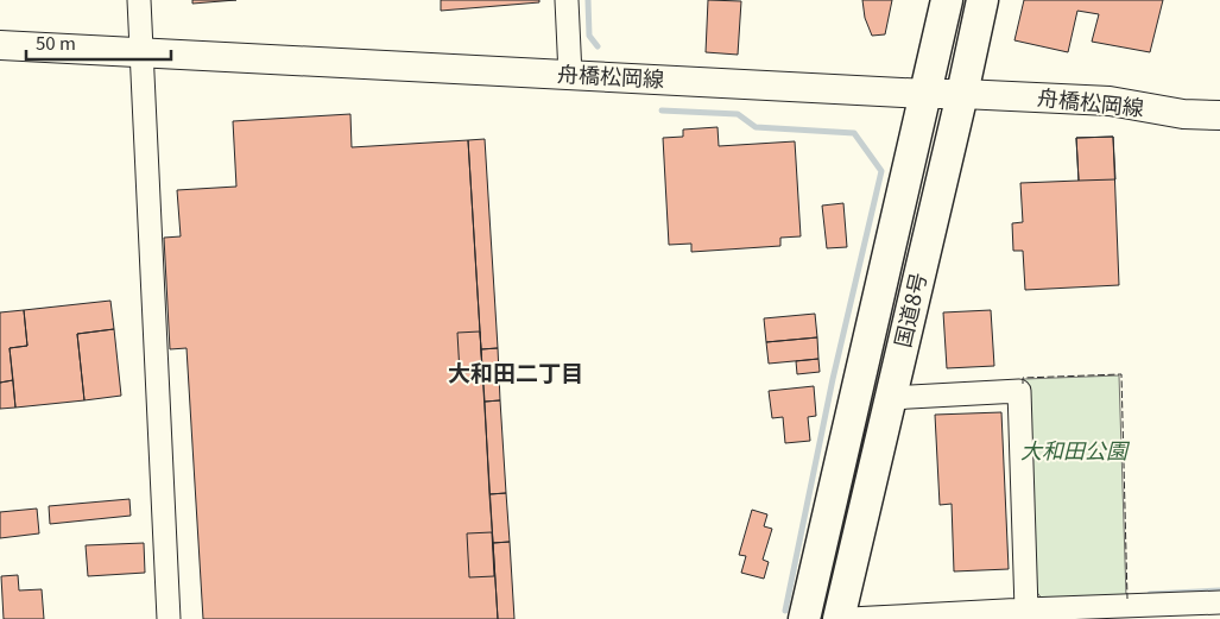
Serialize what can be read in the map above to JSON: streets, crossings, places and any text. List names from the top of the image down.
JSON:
{
  "streets": {
    "highway": ["国道8号"],
    "main road": ["舟橋松岡線"]
  },
  "crossings": [
    ["舟橋松岡線", "国道8号"]
  ],
  "districts": ["大和田二丁目"],
  "parks": ["大和田公園"],
  "scale_bar": "50 m"
}
